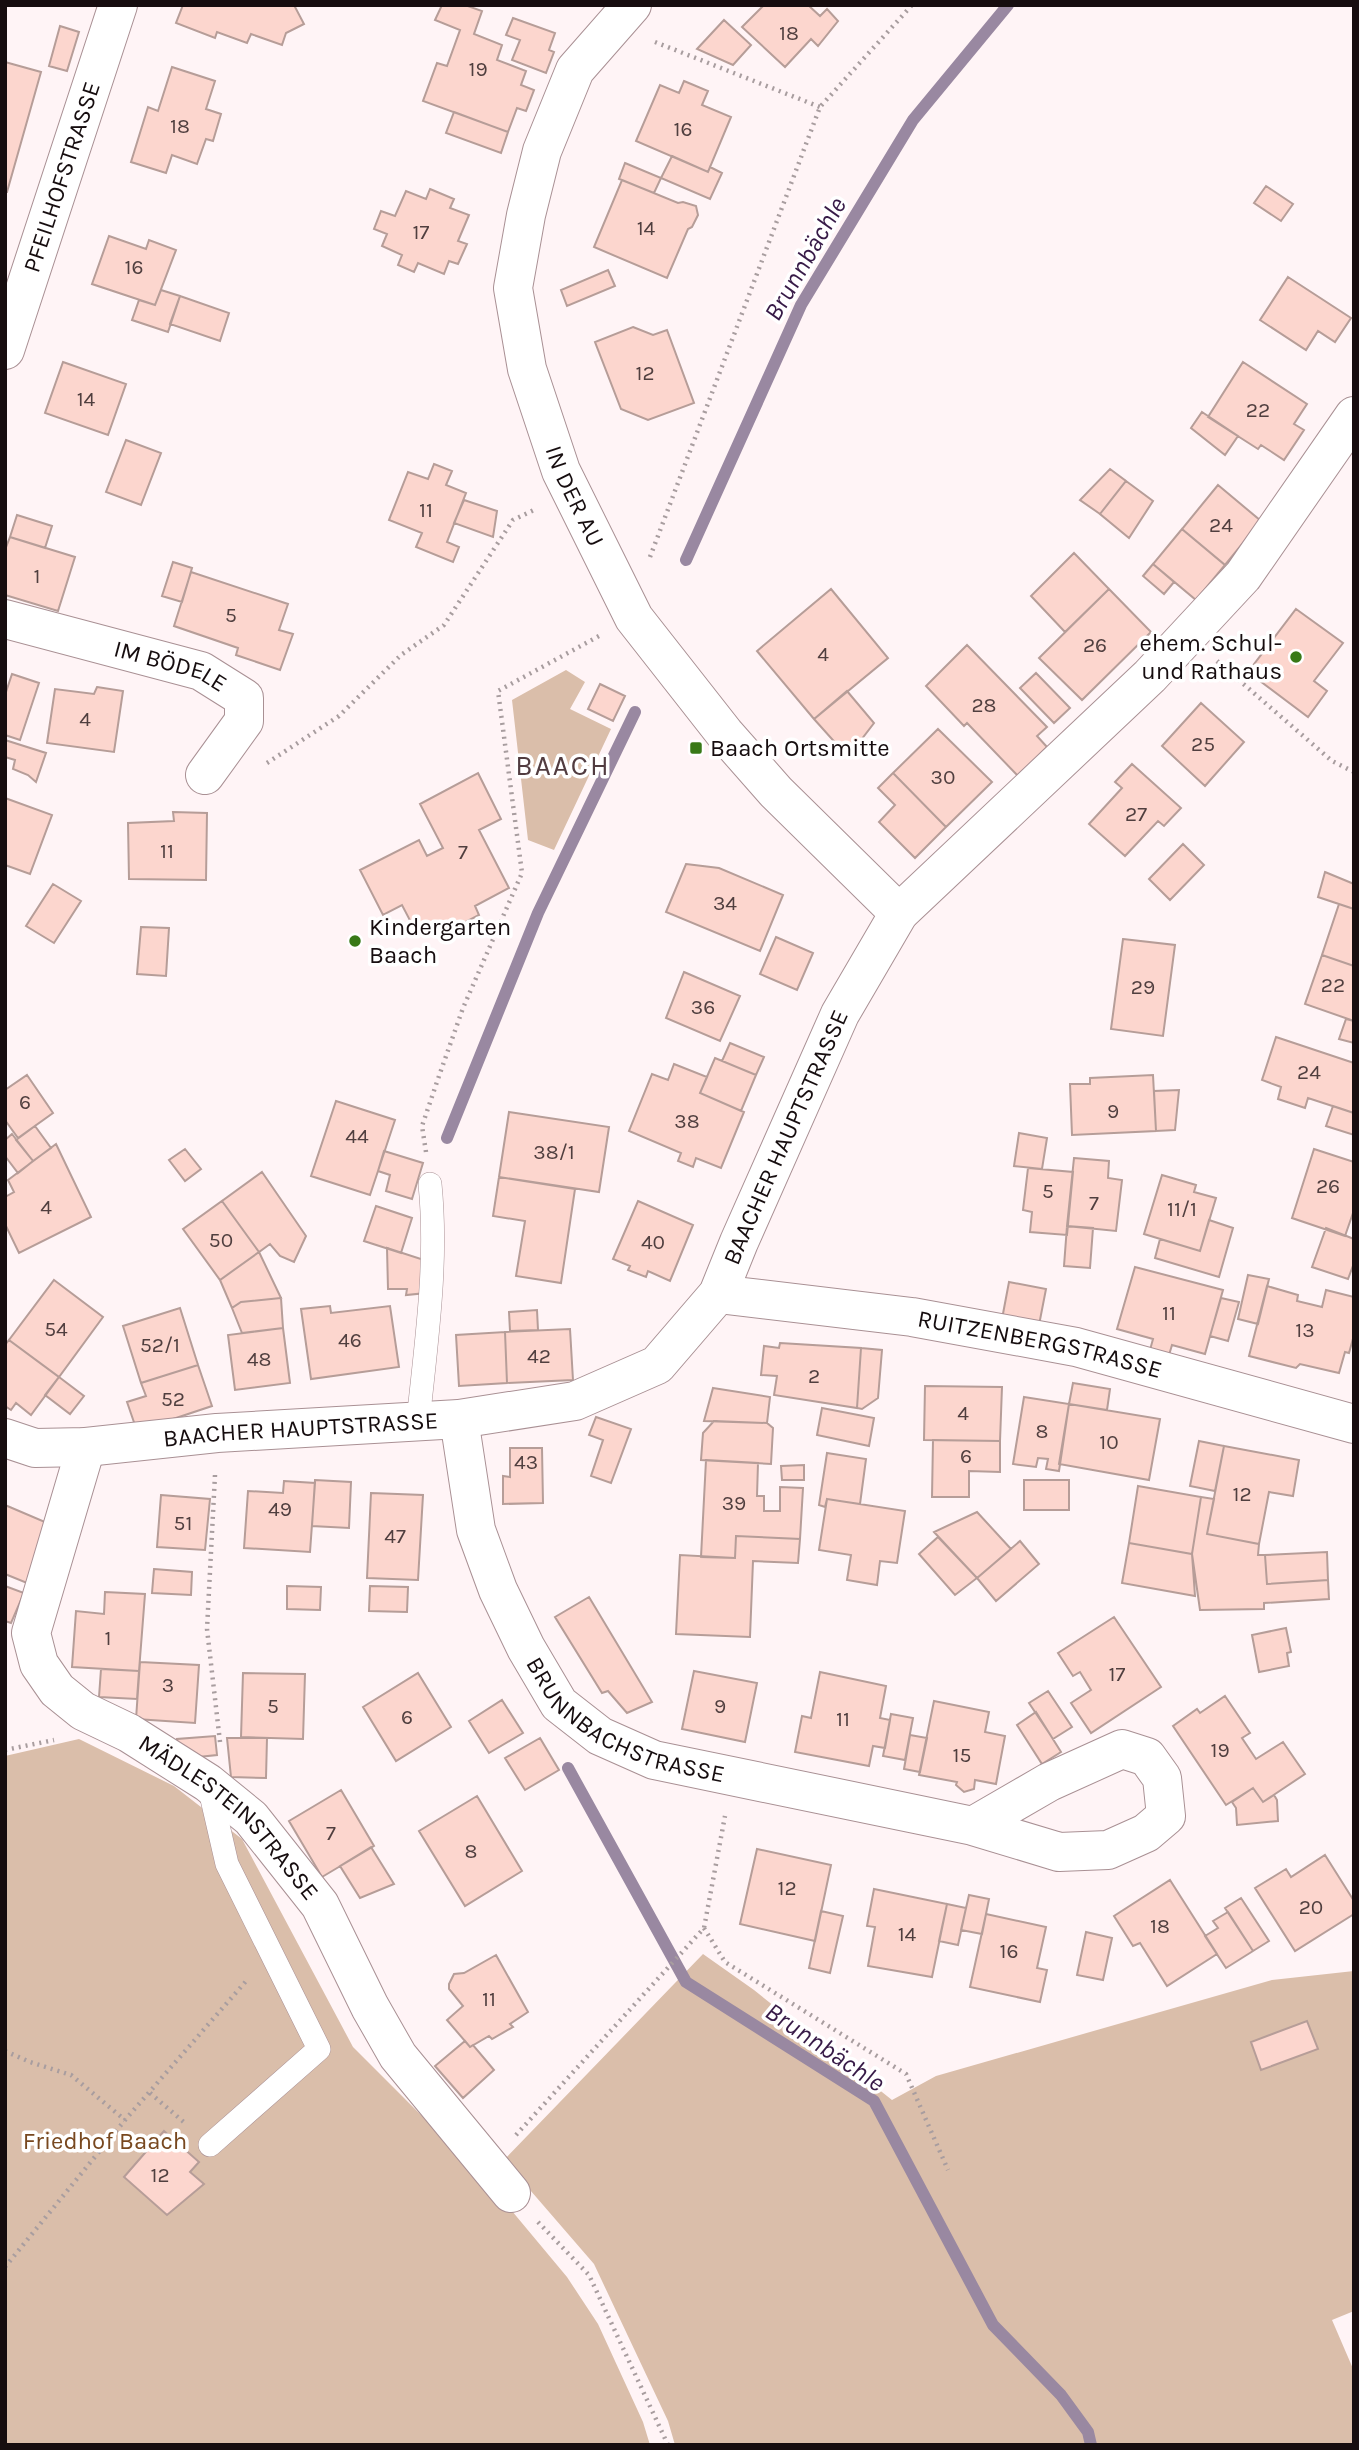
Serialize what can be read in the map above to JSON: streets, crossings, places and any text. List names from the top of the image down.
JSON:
{
  "streets": {
    "street": [
      "PFEILHOFSTRASSE",
      "IN DER AU",
      "IM BÖDELE",
      "BAACHER HAUPTSTRASSE",
      "RUITZENBERGSTRASSE",
      "BRUNNBACHSTRASSE",
      "MÄDLESTEINSTRASSE"
    ]
  },
  "crossings": [
    ["IN DER AU", "BAACHER HAUPTSTRASSE"],
    ["BAACHER HAUPTSTRASSE", "RUITZENBERGSTRASSE"],
    ["BAACHER HAUPTSTRASSE", "BRUNNBACHSTRASSE"],
    ["BAACHER HAUPTSTRASSE", "MÄDLESTEINSTRASSE"]
  ],
  "districts": ["BAACH"],
  "water": ["Brunnbächle"],
  "parks": ["Friedhof Baach"],
  "places": {
    "other": ["ehem. Schul- und Rathaus", "Kindergarten Baach"],
    "transit": ["Baach Ortsmitte"]
  },
  "house_numbers": [
    "18",
    "19",
    "18",
    "16",
    "14",
    "17",
    "16",
    "12",
    "14",
    "22",
    "11",
    "24",
    "1",
    "5",
    "26",
    "4",
    "28",
    "4",
    "25",
    "30",
    "27",
    "11",
    "7",
    "34",
    "22",
    "29",
    "36",
    "24",
    "6",
    "9",
    "38",
    "44",
    "38/1",
    "26",
    "5",
    "7",
    "4",
    "11/1",
    "50",
    "40",
    "11",
    "54",
    "13",
    "46",
    "52/1",
    "42",
    "48",
    "2",
    "52",
    "4",
    "8",
    "10",
    "6",
    "43",
    "12",
    "39",
    "49",
    "51",
    "47",
    "1",
    "17",
    "3",
    "5",
    "9",
    "6",
    "11",
    "19",
    "15",
    "7",
    "8",
    "12",
    "20",
    "18",
    "14",
    "16",
    "11",
    "12"
  ]
}
